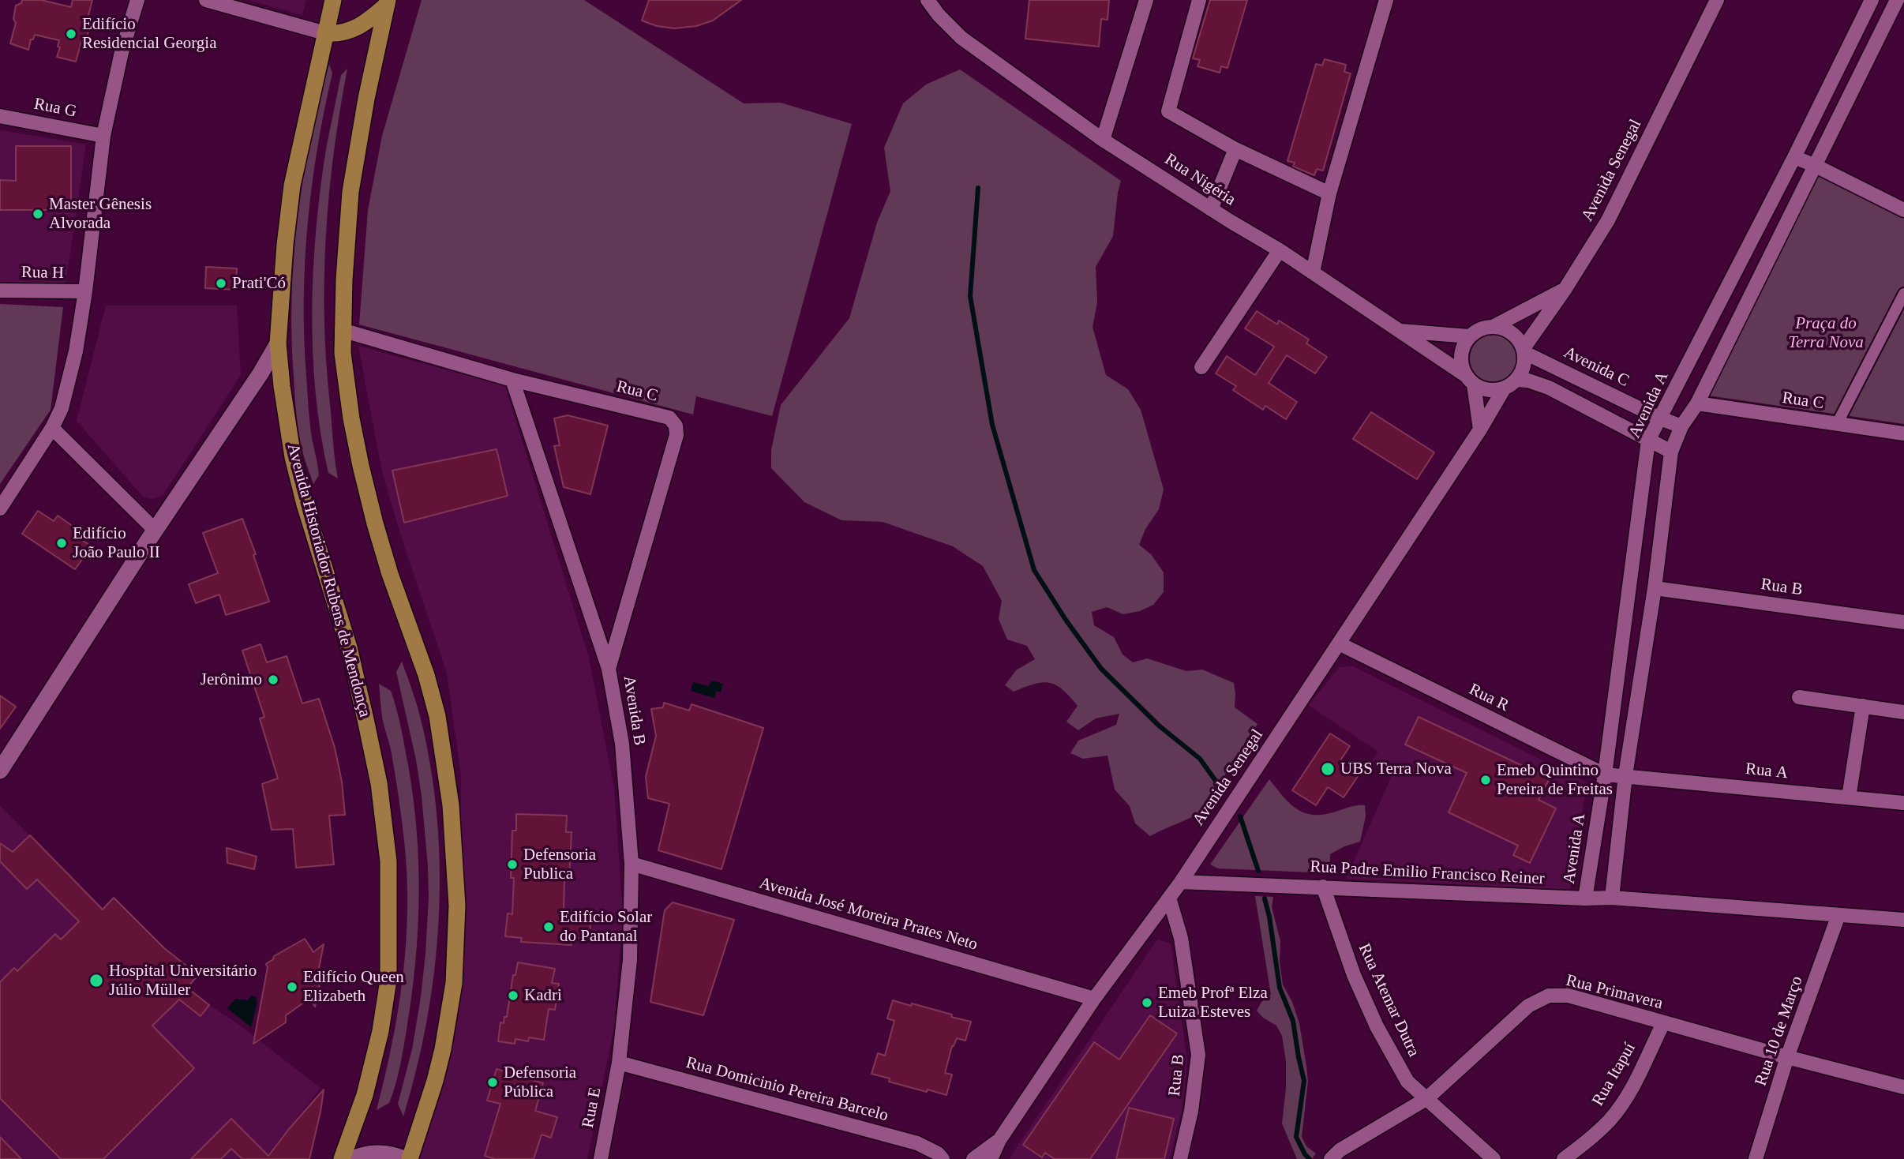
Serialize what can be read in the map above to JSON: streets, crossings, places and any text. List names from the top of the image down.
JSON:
{
  "streets": {
    "main road": ["Avenida Historiador Rubens de Mendonça"],
    "street": [
      "Rua G",
      "Avenida Senegal",
      "Rua Nigéria",
      "Rua H",
      "Avenida C",
      "Rua C",
      "Avenida A",
      "Rua B",
      "Rua R",
      "Avenida B",
      "Rua A",
      "Rua Padre Emilio Francisco Reiner",
      "Avenida José Moreira Prates Neto",
      "Rua Primavera",
      "Rua Atemar Dutra",
      "Rua 10 de Março",
      "Rua Itapuí",
      "Rua Domicinio Pereira Barcelo",
      "Rua E"
    ]
  },
  "crossings": [
    ["Avenida Senegal", "Rua Nigéria"],
    ["Avenida Senegal", "Avenida C"],
    ["Avenida Senegal", "Rua B"],
    ["Avenida Senegal", "Rua R"],
    ["Avenida Senegal", "Rua Padre Emilio Francisco Reiner"],
    ["Avenida Senegal", "Avenida José Moreira Prates Neto"],
    ["Rua Nigéria", "Avenida C"],
    ["Avenida C", "Avenida A"],
    ["Rua C", "Avenida B"],
    ["Avenida A", "Rua R"],
    ["Avenida A", "Rua Padre Emilio Francisco Reiner"],
    ["Rua R", "Rua A"],
    ["Avenida B", "Avenida José Moreira Prates Neto"],
    ["Avenida B", "Rua Domicinio Pereira Barcelo"],
    ["Avenida B", "Rua E"],
    ["Rua Padre Emilio Francisco Reiner", "Rua Atemar Dutra"],
    ["Rua Padre Emilio Francisco Reiner", "Rua 10 de Março"],
    ["Rua Primavera", "Rua Atemar Dutra"],
    ["Rua Primavera", "Rua 10 de Março"],
    ["Rua Primavera", "Rua Itapuí"],
    ["Rua Domicinio Pereira Barcelo", "Rua E"]
  ],
  "parks": ["Praça do Terra Nova"],
  "places": [
    "Edifício Residencial Georgia",
    "Master Gênesis Alvorada",
    "Prati'Có",
    "Edifício João Paulo II",
    "Jerônimo",
    "UBS Terra Nova",
    "Emeb Quintino Pereira de Freitas",
    "Defensoria Publica",
    "Edifício Solar do Pantanal",
    "Hospital Universitário Júlio Müller",
    "Edifício Queen Elizabeth",
    "Kadri",
    "Emeb Profª Elza Luiza Esteves",
    "Defensoria Pública"
  ]
}
